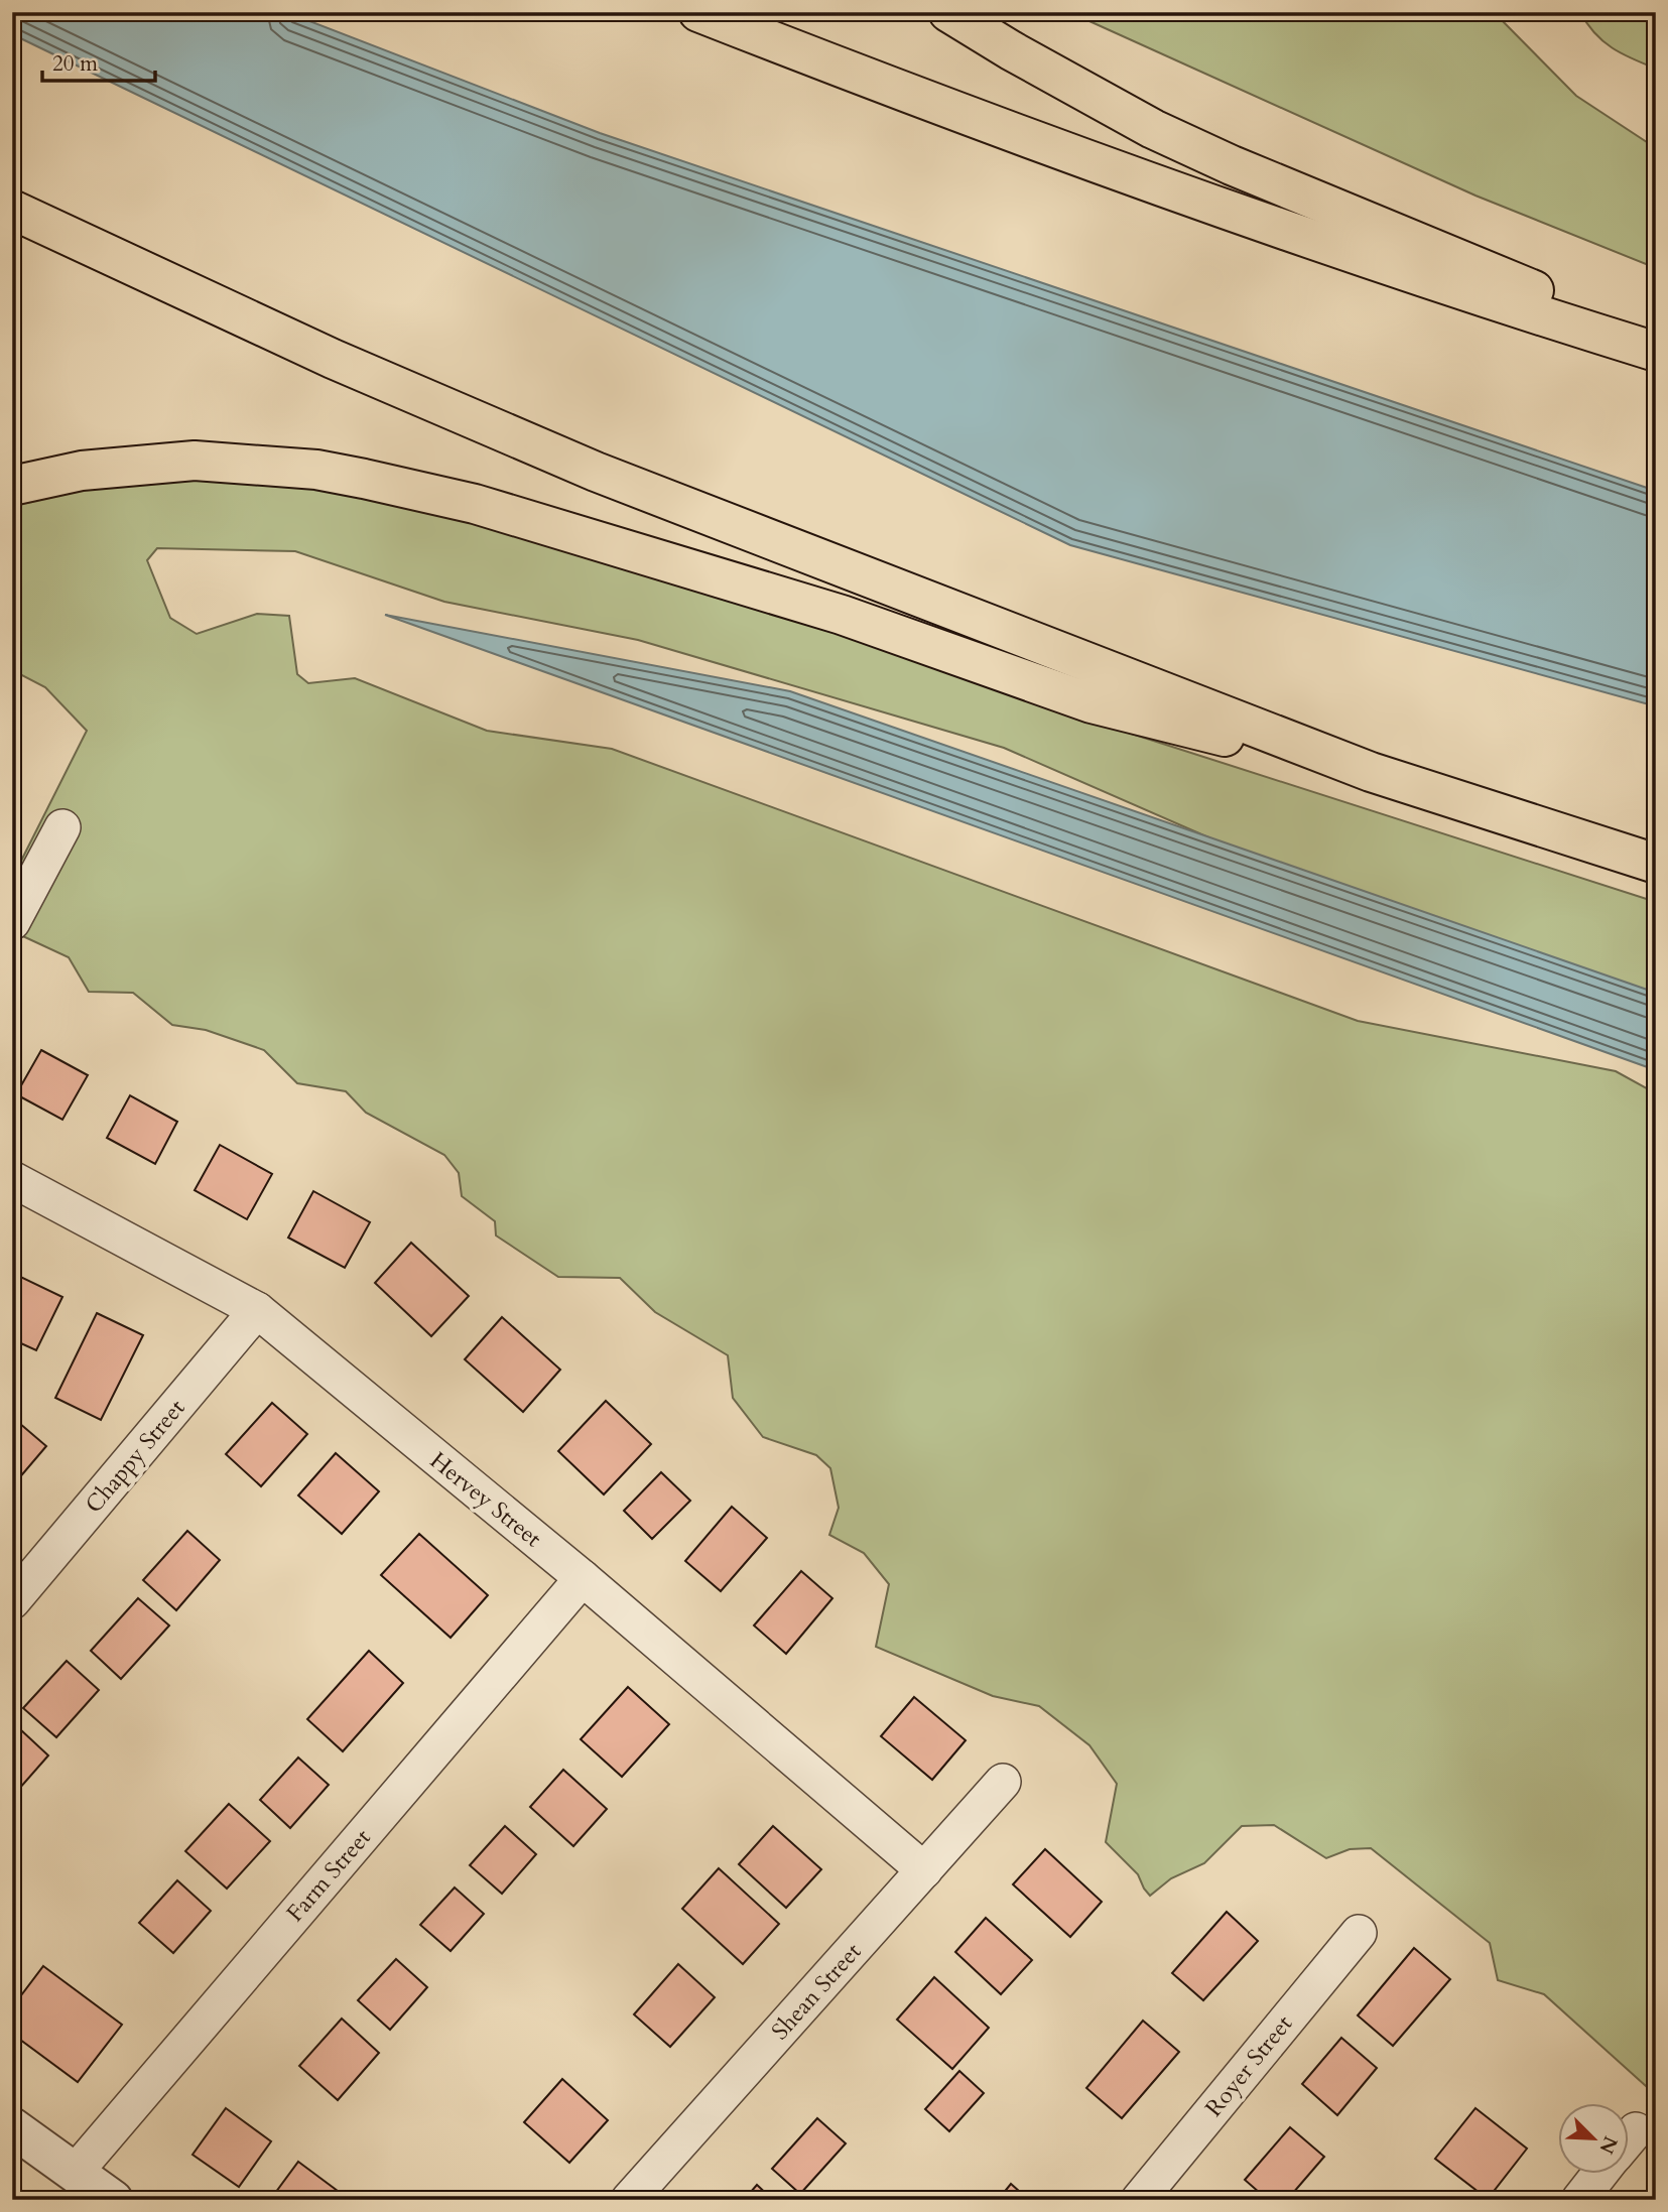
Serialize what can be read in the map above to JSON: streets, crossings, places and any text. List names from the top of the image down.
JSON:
{
  "streets": {
    "street": [
      "Chappy Street",
      "Hervey Street",
      "Farm Street",
      "Shean Street",
      "Royer Street"
    ]
  },
  "crossings": [
    ["Chappy Street", "Hervey Street"],
    ["Hervey Street", "Farm Street"],
    ["Hervey Street", "Shean Street"]
  ],
  "scale_bar": "20 m",
  "north": "bottom right"
}
